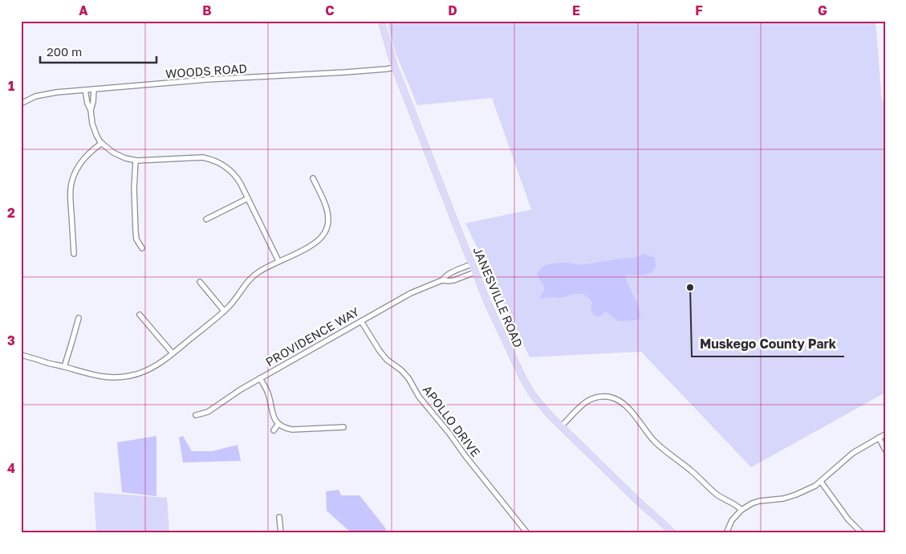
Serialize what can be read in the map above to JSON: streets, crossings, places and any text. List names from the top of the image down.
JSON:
{
  "streets": {
    "main road": ["JANESVILLE ROAD"],
    "street": ["WOODS ROAD", "PROVIDENCE WAY", "APOLLO DRIVE"]
  },
  "crossings": [
    ["WOODS ROAD", "JANESVILLE ROAD"],
    ["JANESVILLE ROAD", "PROVIDENCE WAY"],
    ["PROVIDENCE WAY", "APOLLO DRIVE"]
  ],
  "places": ["Muskego County Park"],
  "scale_bar": "200 m",
  "grid": {
    "columns": [
      "A",
      "B",
      "C",
      "D",
      "E",
      "F",
      "G"
    ],
    "rows": [
      "1",
      "2",
      "3",
      "4"
    ]
  }
}
